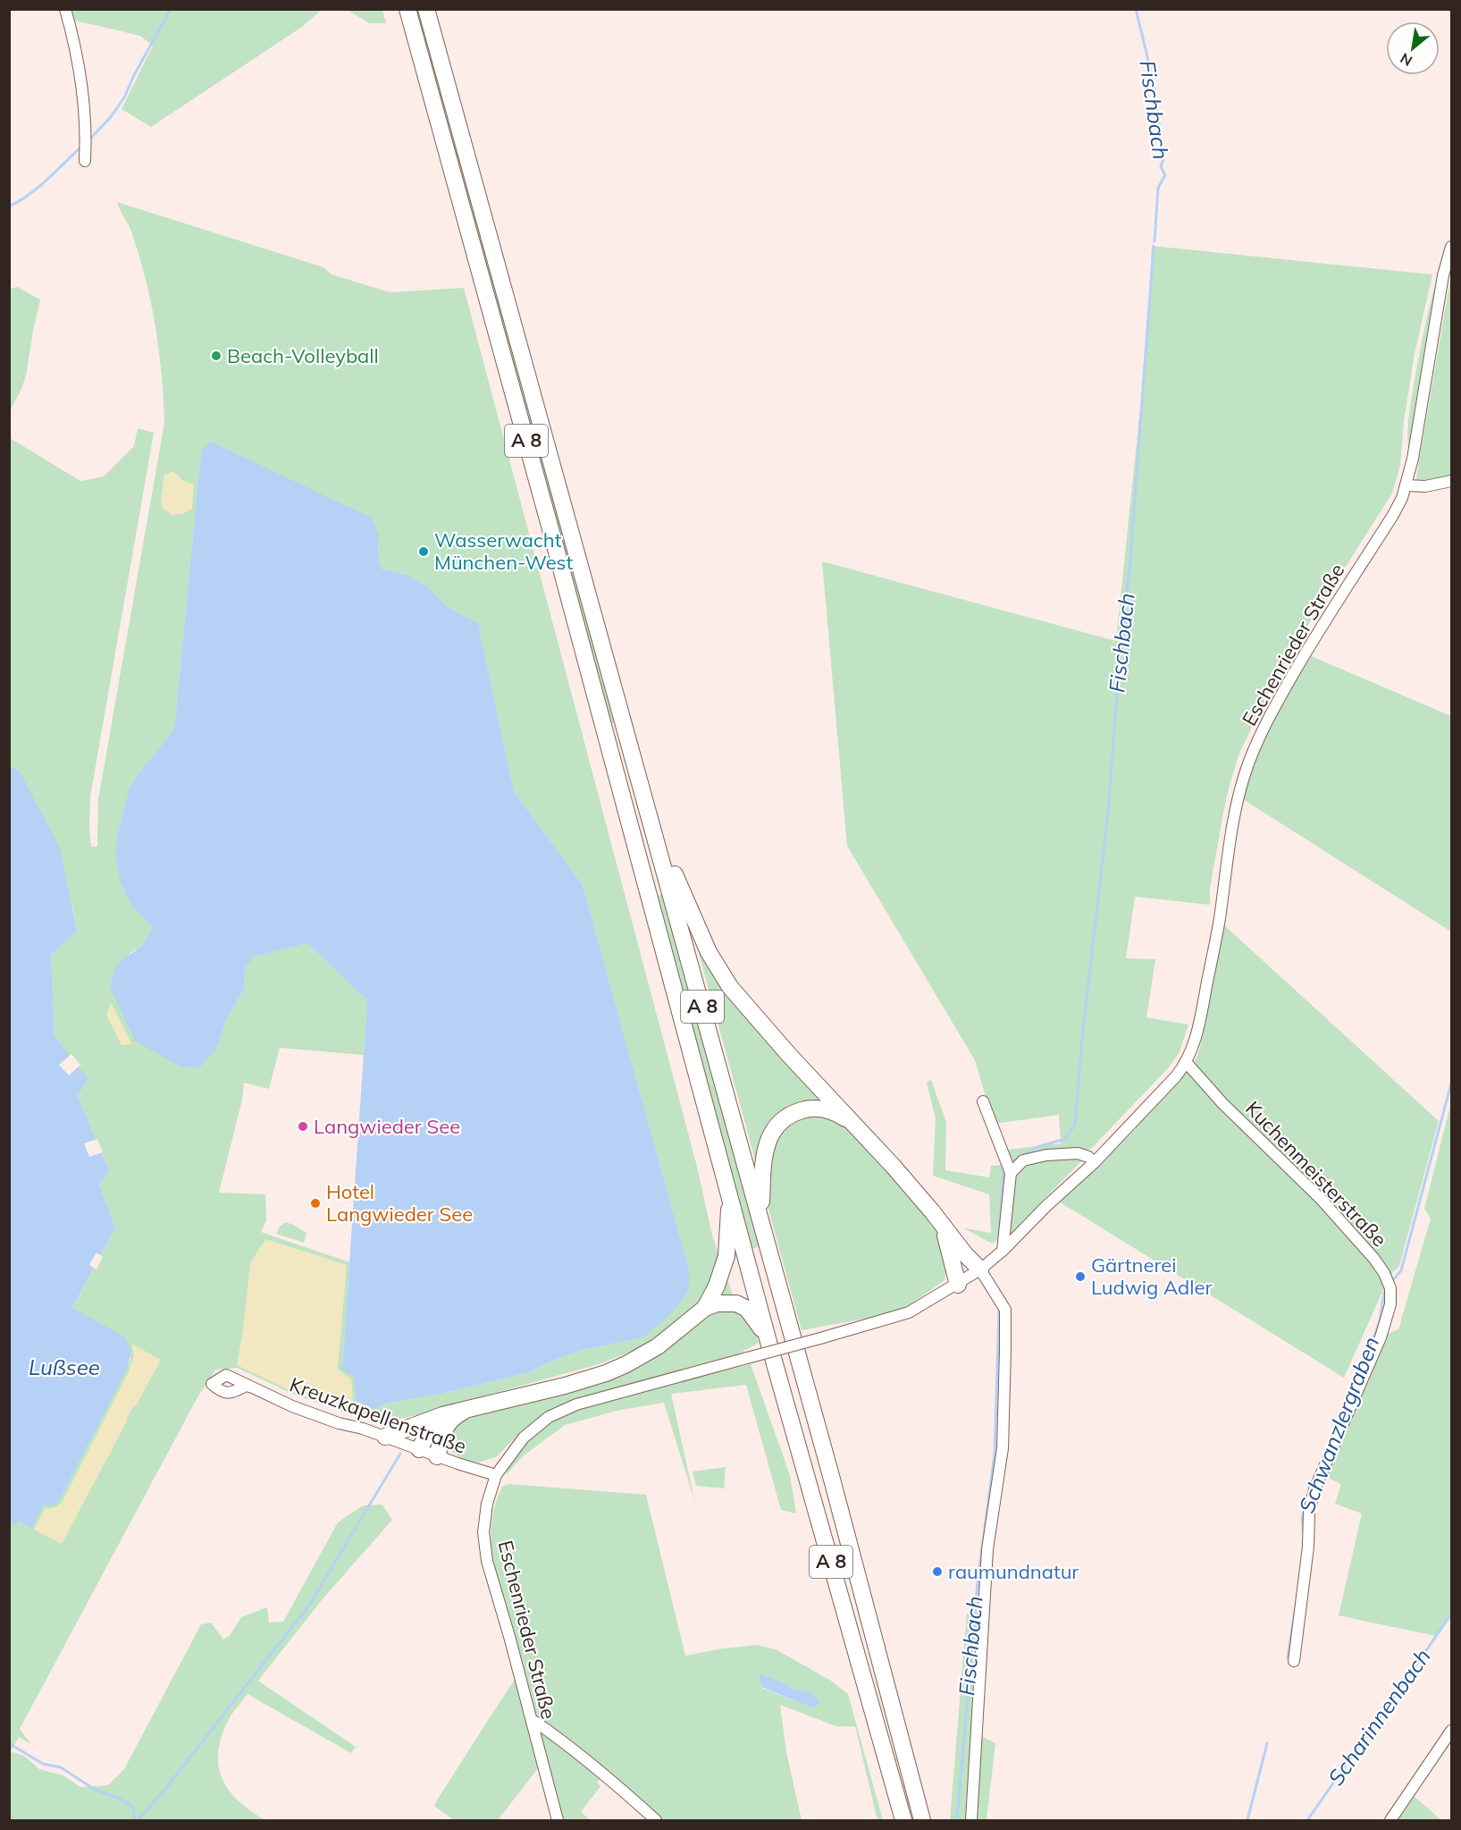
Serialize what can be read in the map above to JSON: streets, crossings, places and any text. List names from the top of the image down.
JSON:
{
  "streets": {
    "highway": ["A 8"],
    "street": ["Eschenrieder Straße", "Kuchenmeisterstraße", "Kreuzkapellenstraße"]
  },
  "crossings": [
    ["Eschenrieder Straße", "Kuchenmeisterstraße"],
    ["Eschenrieder Straße", "Kreuzkapellenstraße"]
  ],
  "water": [
    "Fischbach",
    "Lußsee",
    "Schwanzlergraben",
    "Scharinnenbach"
  ],
  "places": [
    "Beach-Volleyball",
    "Wasserwacht München-West",
    "Langwieder See",
    "Hotel Langwieder See",
    "Gärtnerei Ludwig Adler",
    "raumundnatur"
  ],
  "north": "bottom left"
}
